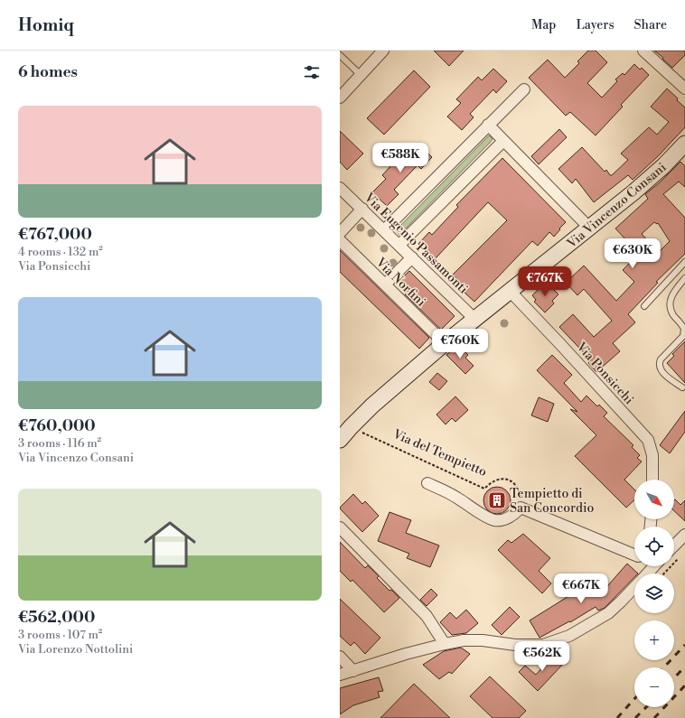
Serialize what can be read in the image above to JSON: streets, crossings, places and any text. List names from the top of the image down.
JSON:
{
  "streets": {
    "street": [
      "Via Vincenzo Consani",
      "Via Eugenio Passamonti",
      "Via Norfini",
      "Via Ponsicchi"
    ],
    "path": ["Via del Tempietto"]
  },
  "crossings": [
    ["Via Vincenzo Consani", "Via Eugenio Passamonti"],
    ["Via Vincenzo Consani", "Via Norfini"],
    ["Via Vincenzo Consani", "Via Ponsicchi"],
    ["Via Vincenzo Consani", "Via del Tempietto"]
  ],
  "places": {
    "building": ["Tempietto di San Concordio"]
  },
  "north": "bottom right",
  "page": {
    "header": "Homiq",
    "nav": ["Map", "Layers", "Share"],
    "heading": "6 homes",
    "list": [
      {
        "name": "€767,000",
        "note": "4 rooms · 132 m² · Via Ponsicchi"
      },
      {
        "name": "€760,000",
        "note": "3 rooms · 116 m² · Via Vincenzo Consani"
      },
      {
        "name": "€562,000",
        "note": "3 rooms · 107 m² · Via Lorenzo Nottolini"
      }
    ],
    "price": [
      "€588K",
      "€630K",
      "€767K",
      "€760K",
      "€667K",
      "€562K"
    ],
    "map_buttons": ["+", "−"]
  }
}
